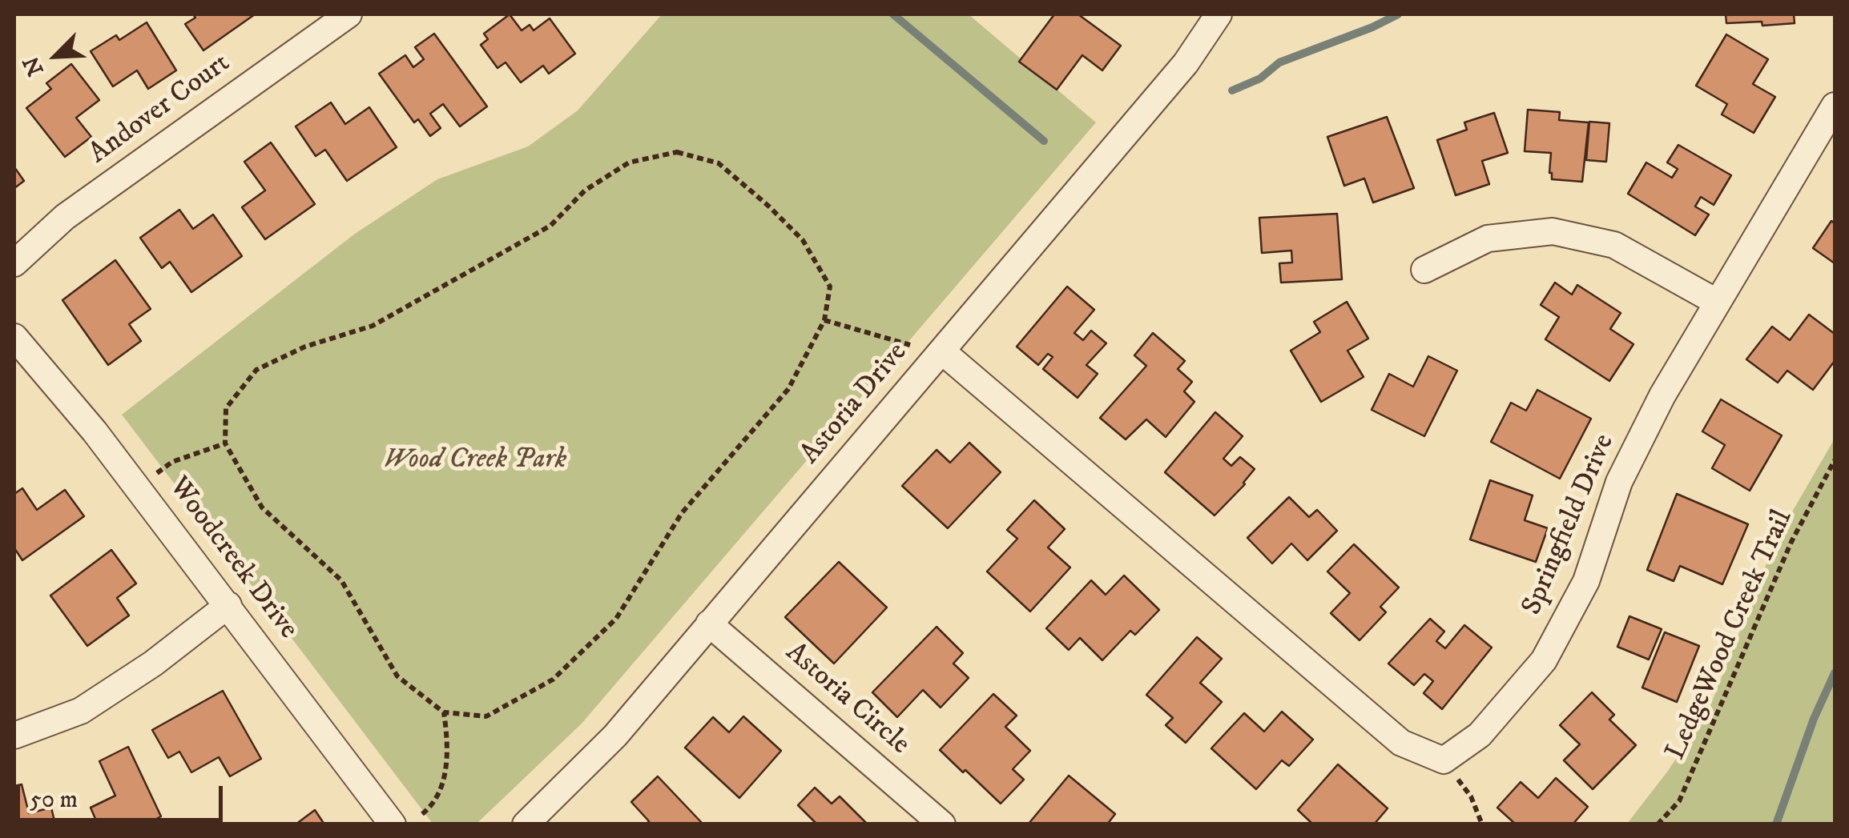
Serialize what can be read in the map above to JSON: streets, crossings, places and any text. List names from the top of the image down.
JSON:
{
  "streets": {
    "street": [
      "Andover Court",
      "Astoria Drive",
      "Springfield Drive",
      "Woodcreek Drive",
      "Astoria Circle"
    ],
    "path": ["LedgeWood Creek Trail"]
  },
  "crossings": [
    ["Astoria Drive", "Astoria Circle"]
  ],
  "parks": ["Wood Creek Park"],
  "scale_bar": "50 m",
  "north": "bottom left"
}
